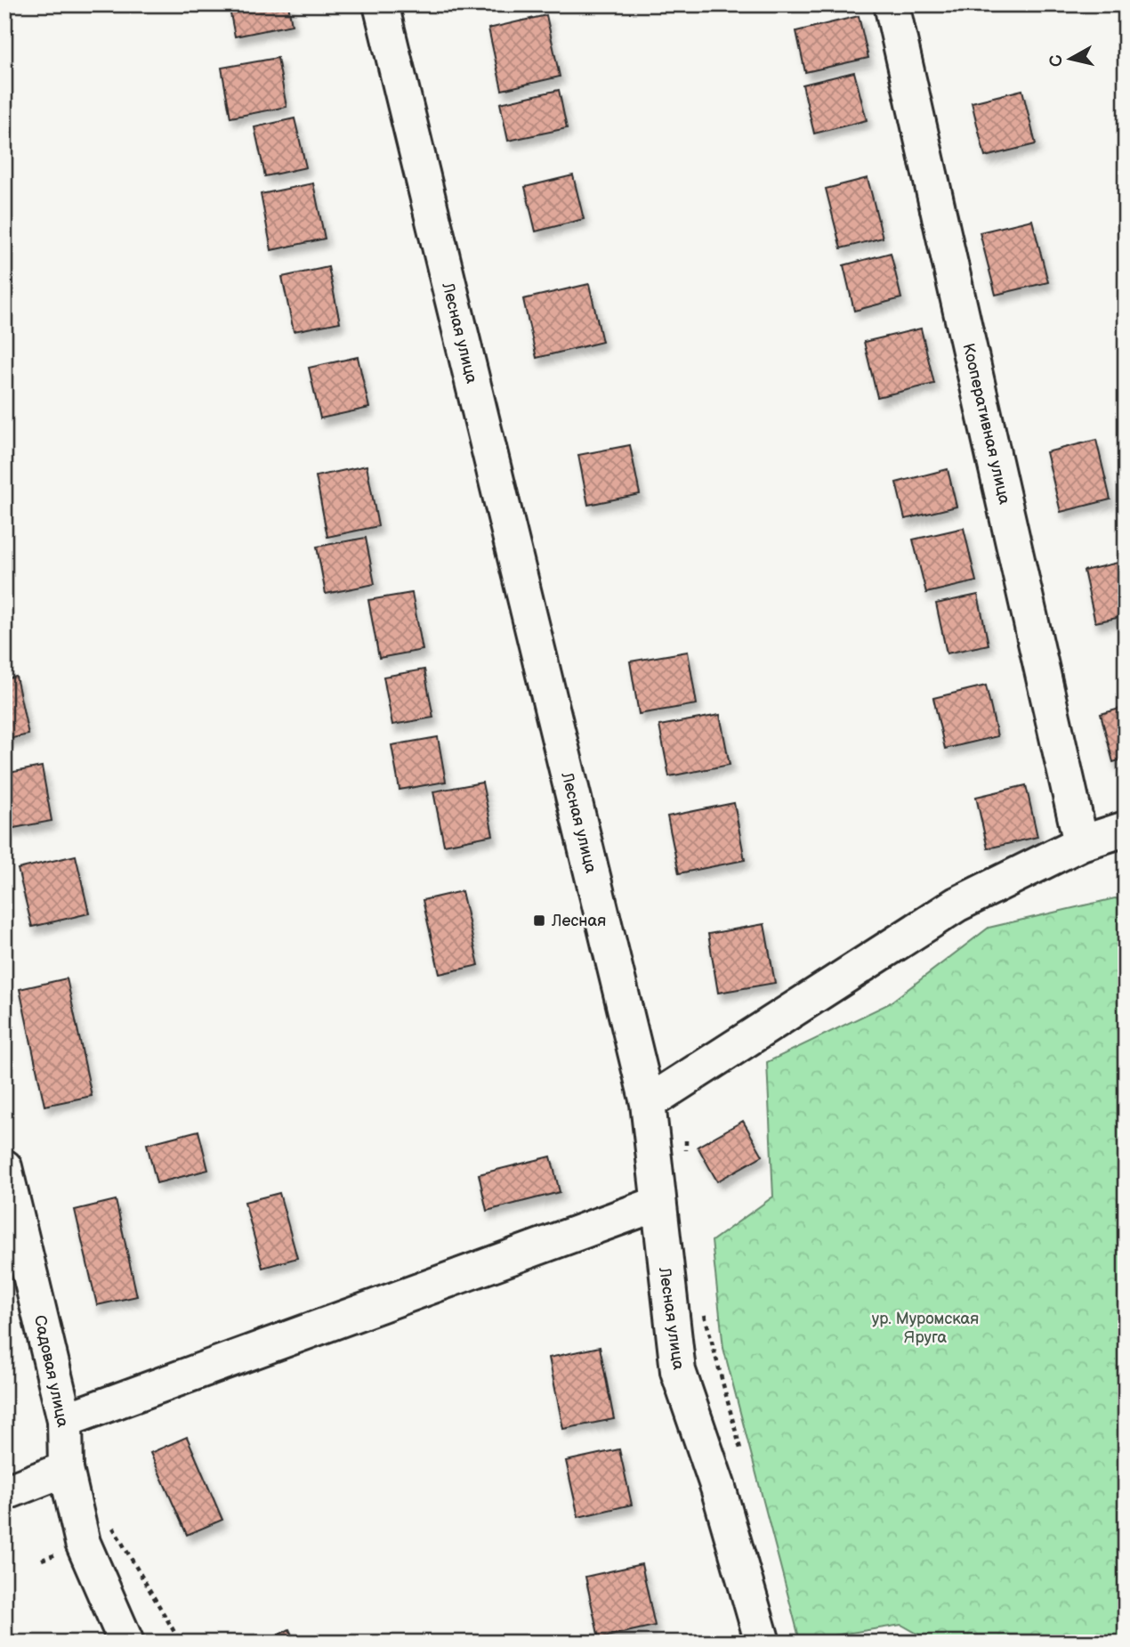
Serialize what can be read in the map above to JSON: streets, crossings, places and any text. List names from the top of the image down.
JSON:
{
  "streets": {
    "street": ["Лесная улица", "Кооперативная улица", "Садовая улица"]
  },
  "parks": ["ур. Муромская Яруга"],
  "places": {
    "transit": ["Лесная"]
  },
  "north": "left"
}
